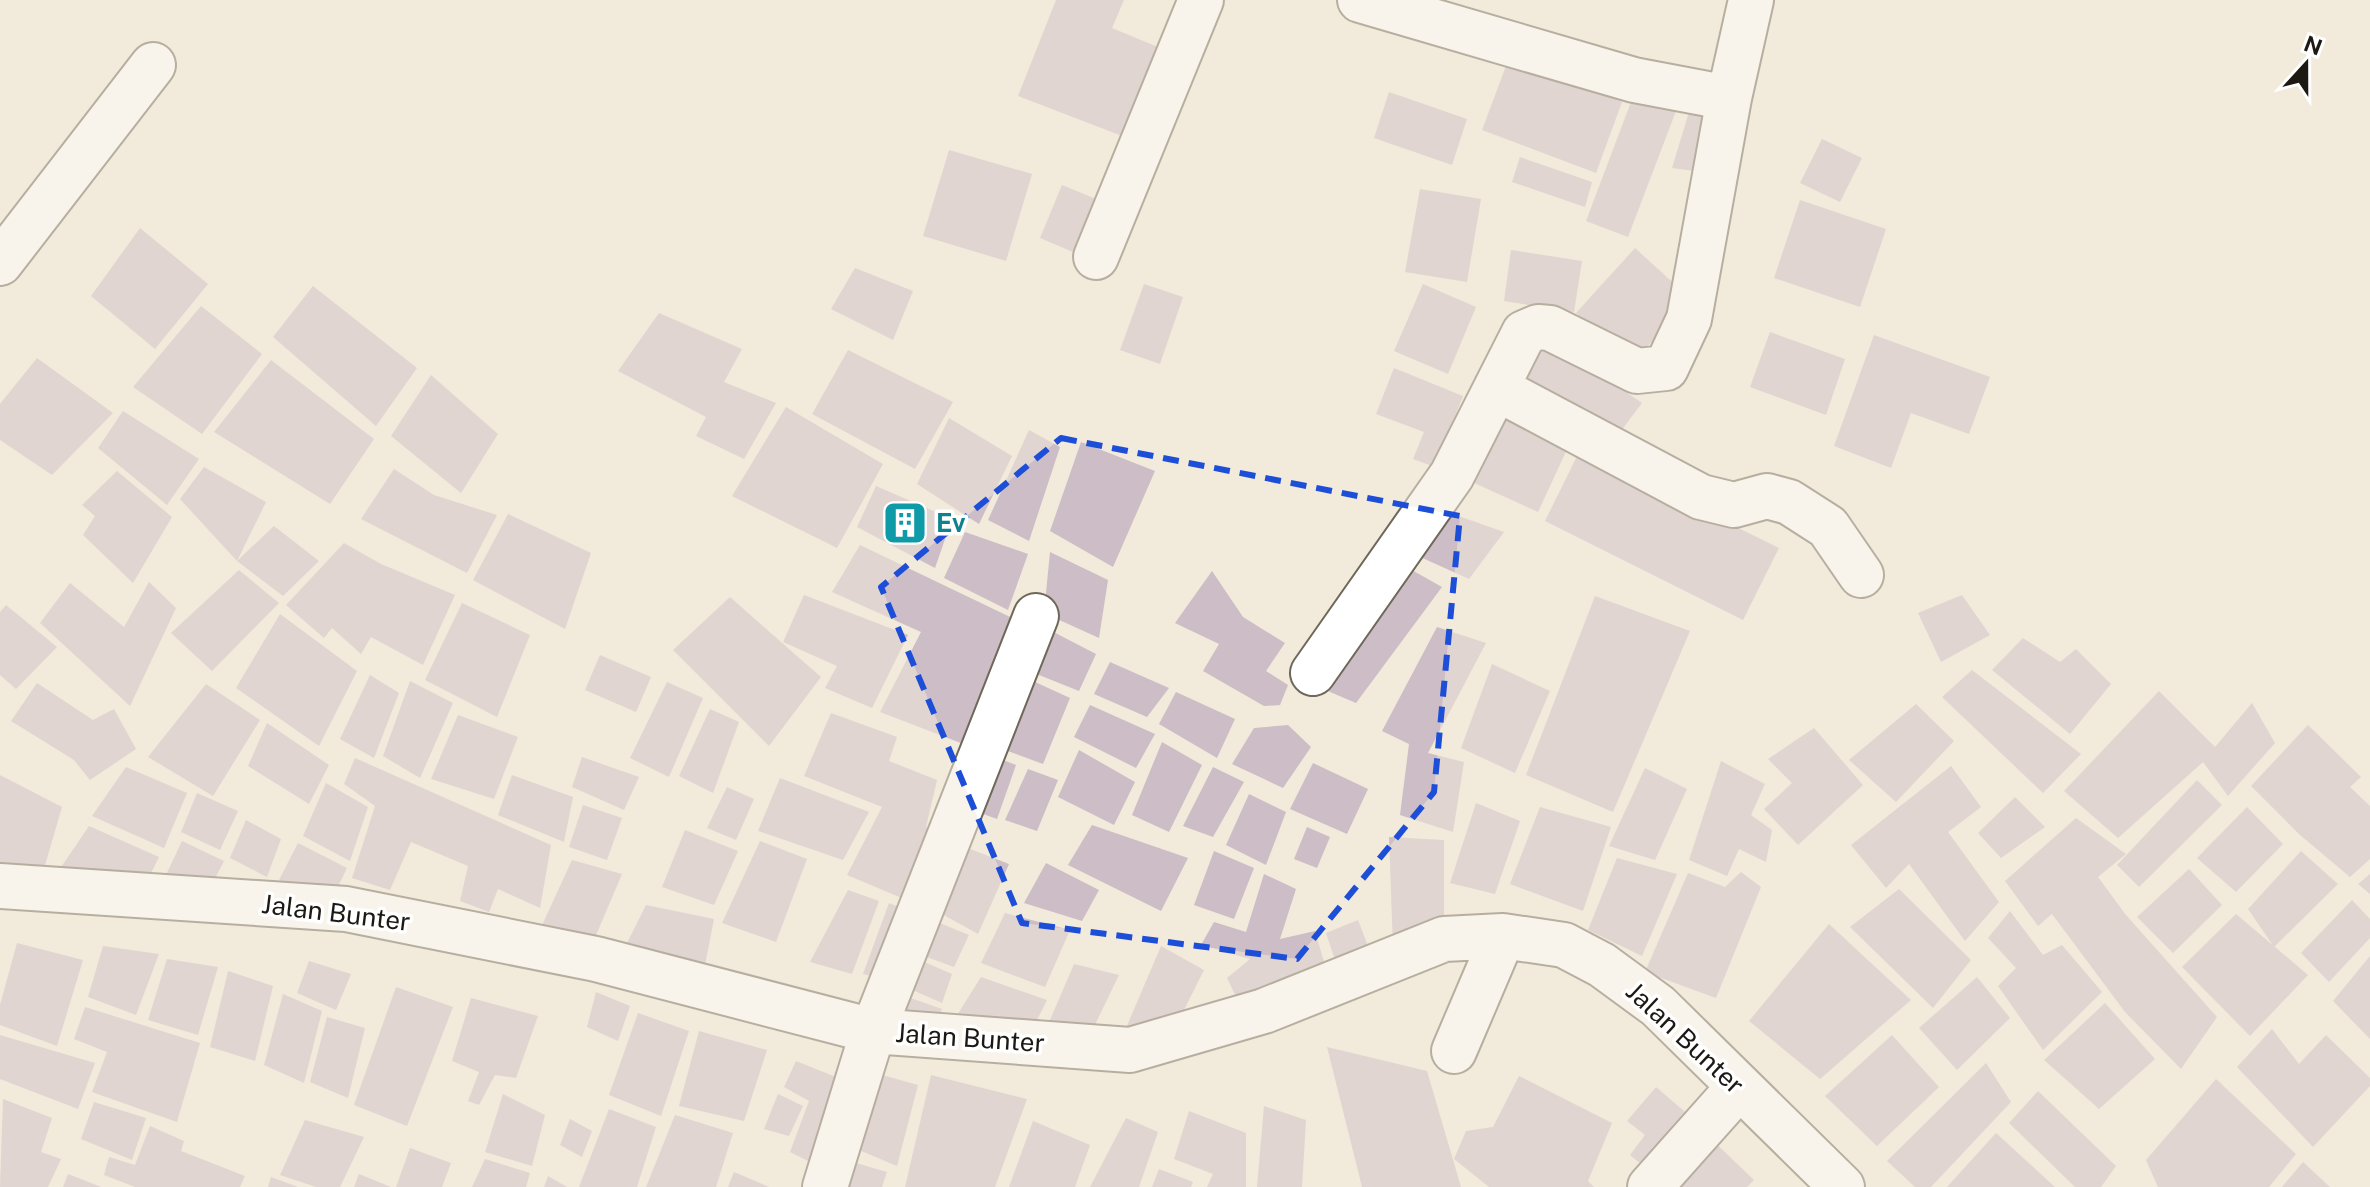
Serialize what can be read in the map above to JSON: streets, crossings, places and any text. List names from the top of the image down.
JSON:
{
  "streets": {
    "street": ["Jalan Bunter"]
  },
  "places": {
    "building": ["Ev"]
  },
  "north": "top"
}
